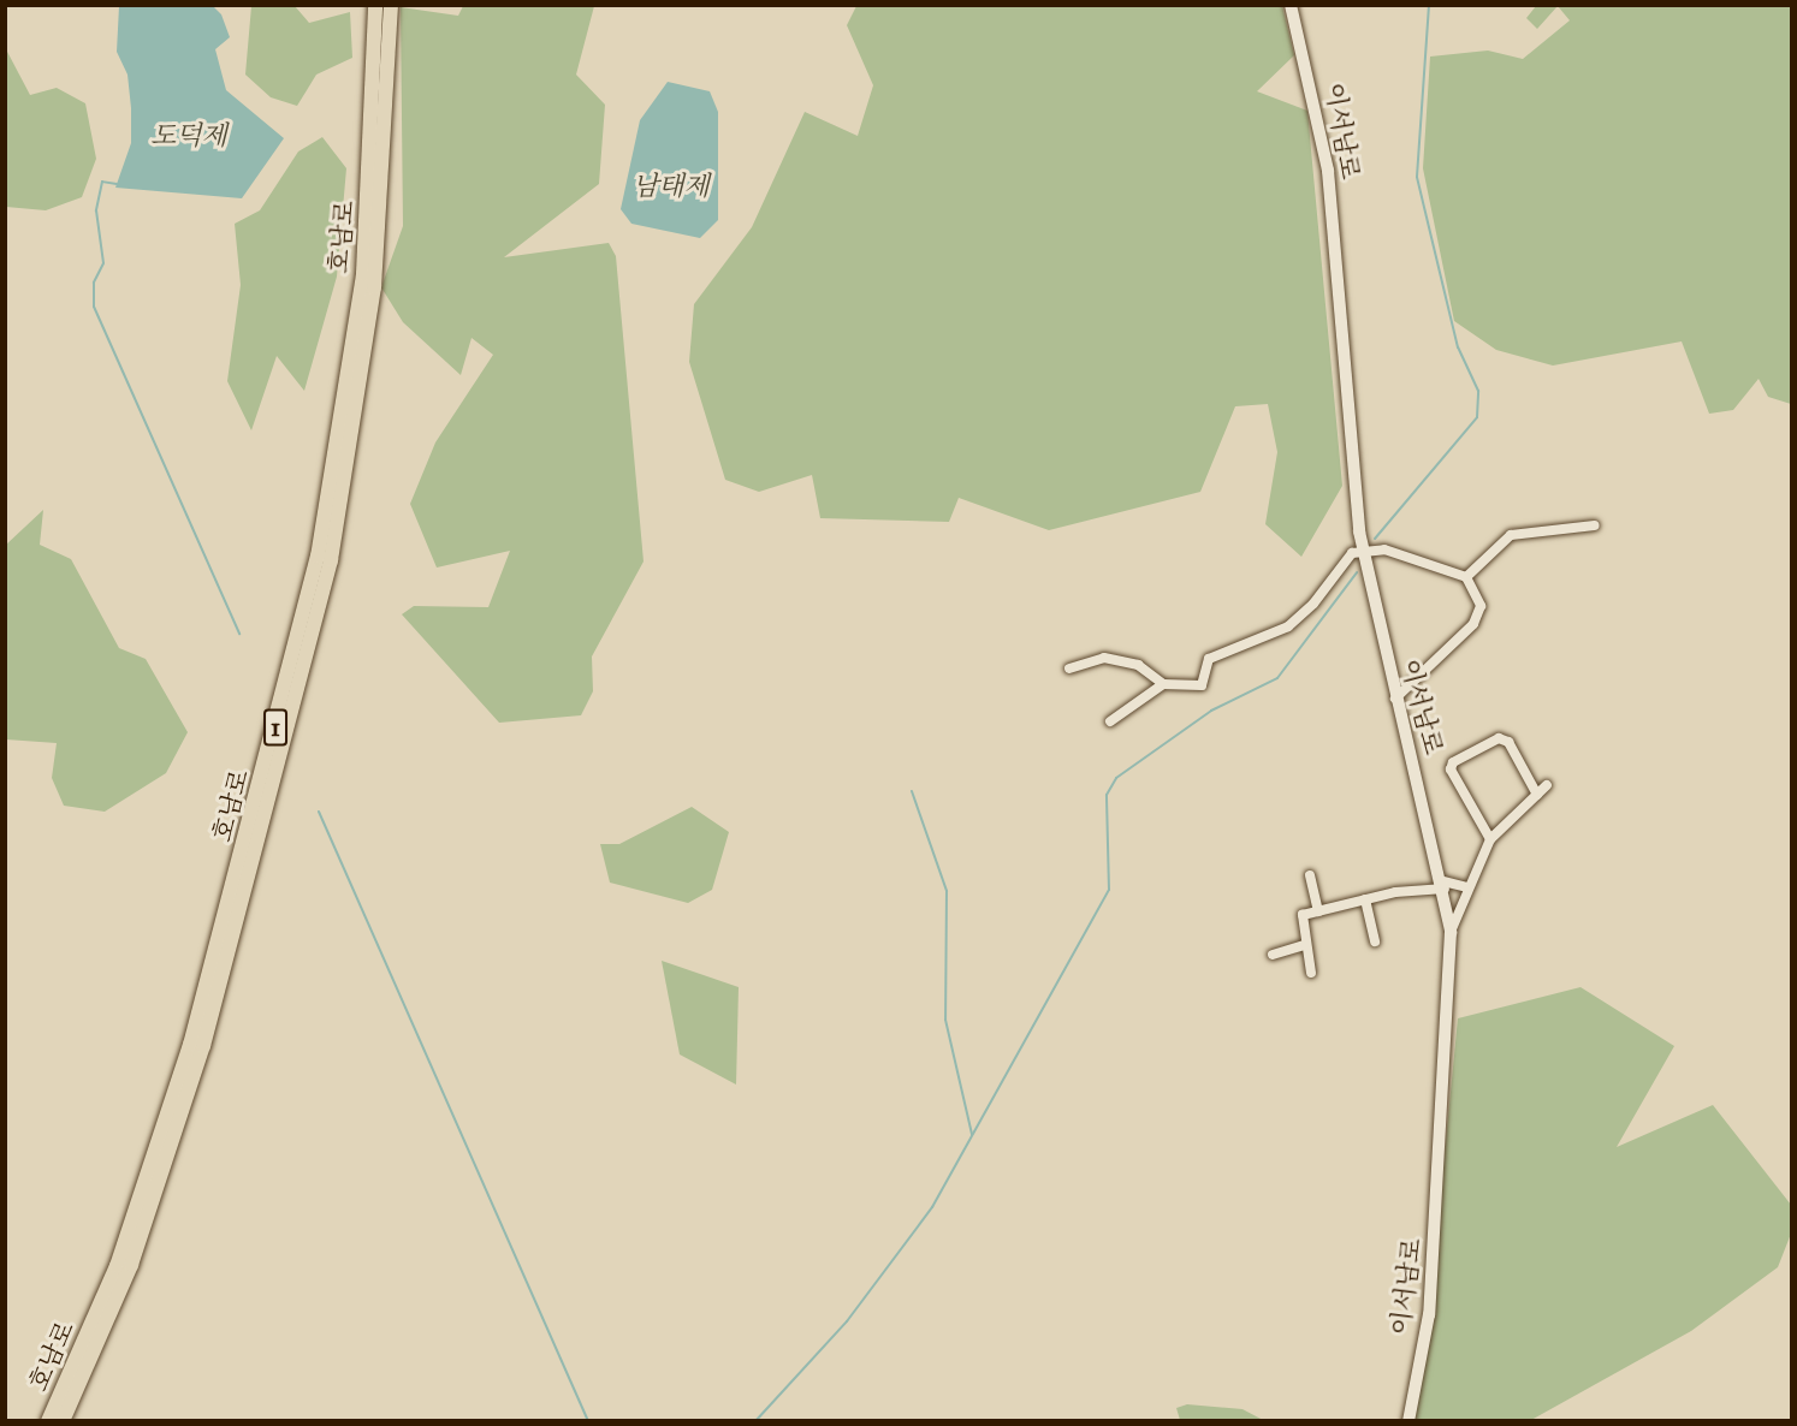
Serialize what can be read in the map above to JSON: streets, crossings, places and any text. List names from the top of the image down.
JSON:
{
  "streets": {
    "highway": ["호남로", "1"],
    "main road": ["이서남로"]
  },
  "water": ["도덕제", "남태제"]
}
